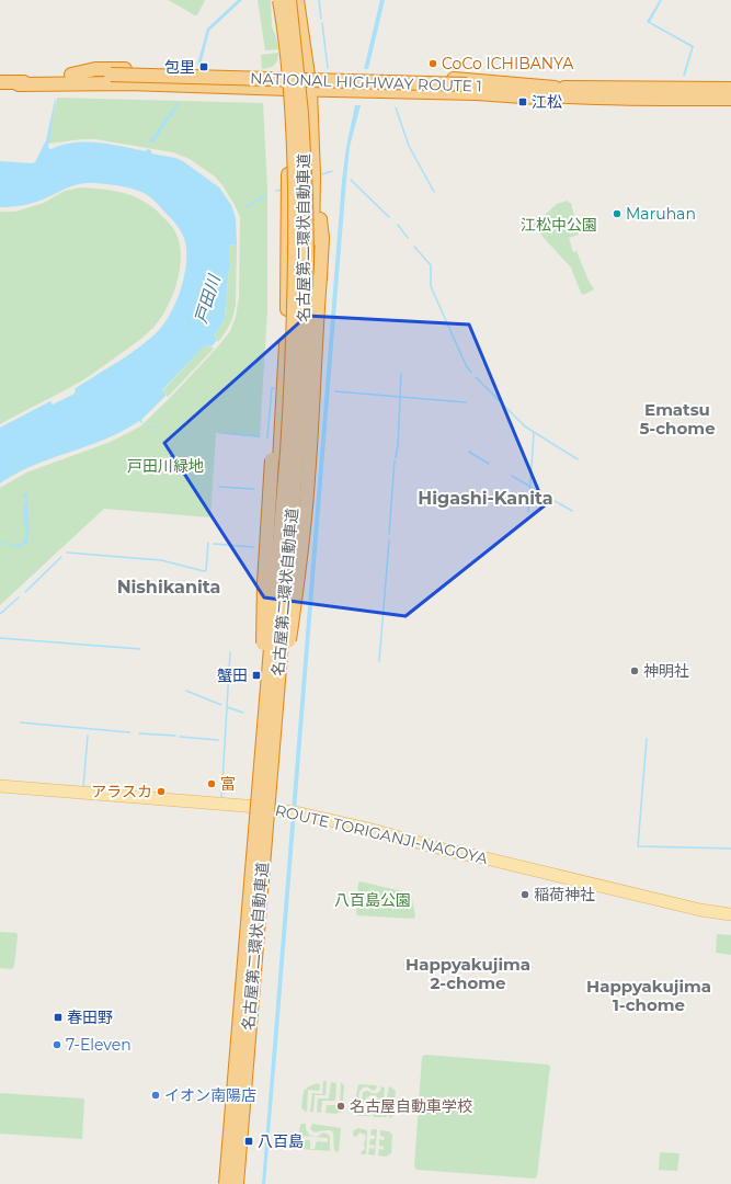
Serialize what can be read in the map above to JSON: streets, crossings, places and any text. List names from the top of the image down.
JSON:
{
  "streets": {
    "highway": ["NATIONAL HIGHWAY ROUTE 1", "名古屋第二環状自動車道"],
    "main road": ["ROUTE TORIGANJI-NAGOYA"]
  },
  "districts": [
    "Ematsu 5-chome",
    "Higashi-Kanita",
    "Nishikanita",
    "Happyakujima 2-chome",
    "Happyakujima 1-chome"
  ],
  "water": ["戸田川"],
  "parks": ["江松中公園", "戸田川緑地", "八百島公園"],
  "places": {
    "other": [
      "CoCo ICHIBANYA",
      "Maruhan",
      "神明社",
      "富",
      "アラスカ",
      "稲荷神社",
      "7-Eleven",
      "イオン南陽店",
      "名古屋自動車学校"
    ],
    "transit": [
      "包里",
      "江松",
      "蟹田",
      "春田野",
      "八百島"
    ]
  }
}
